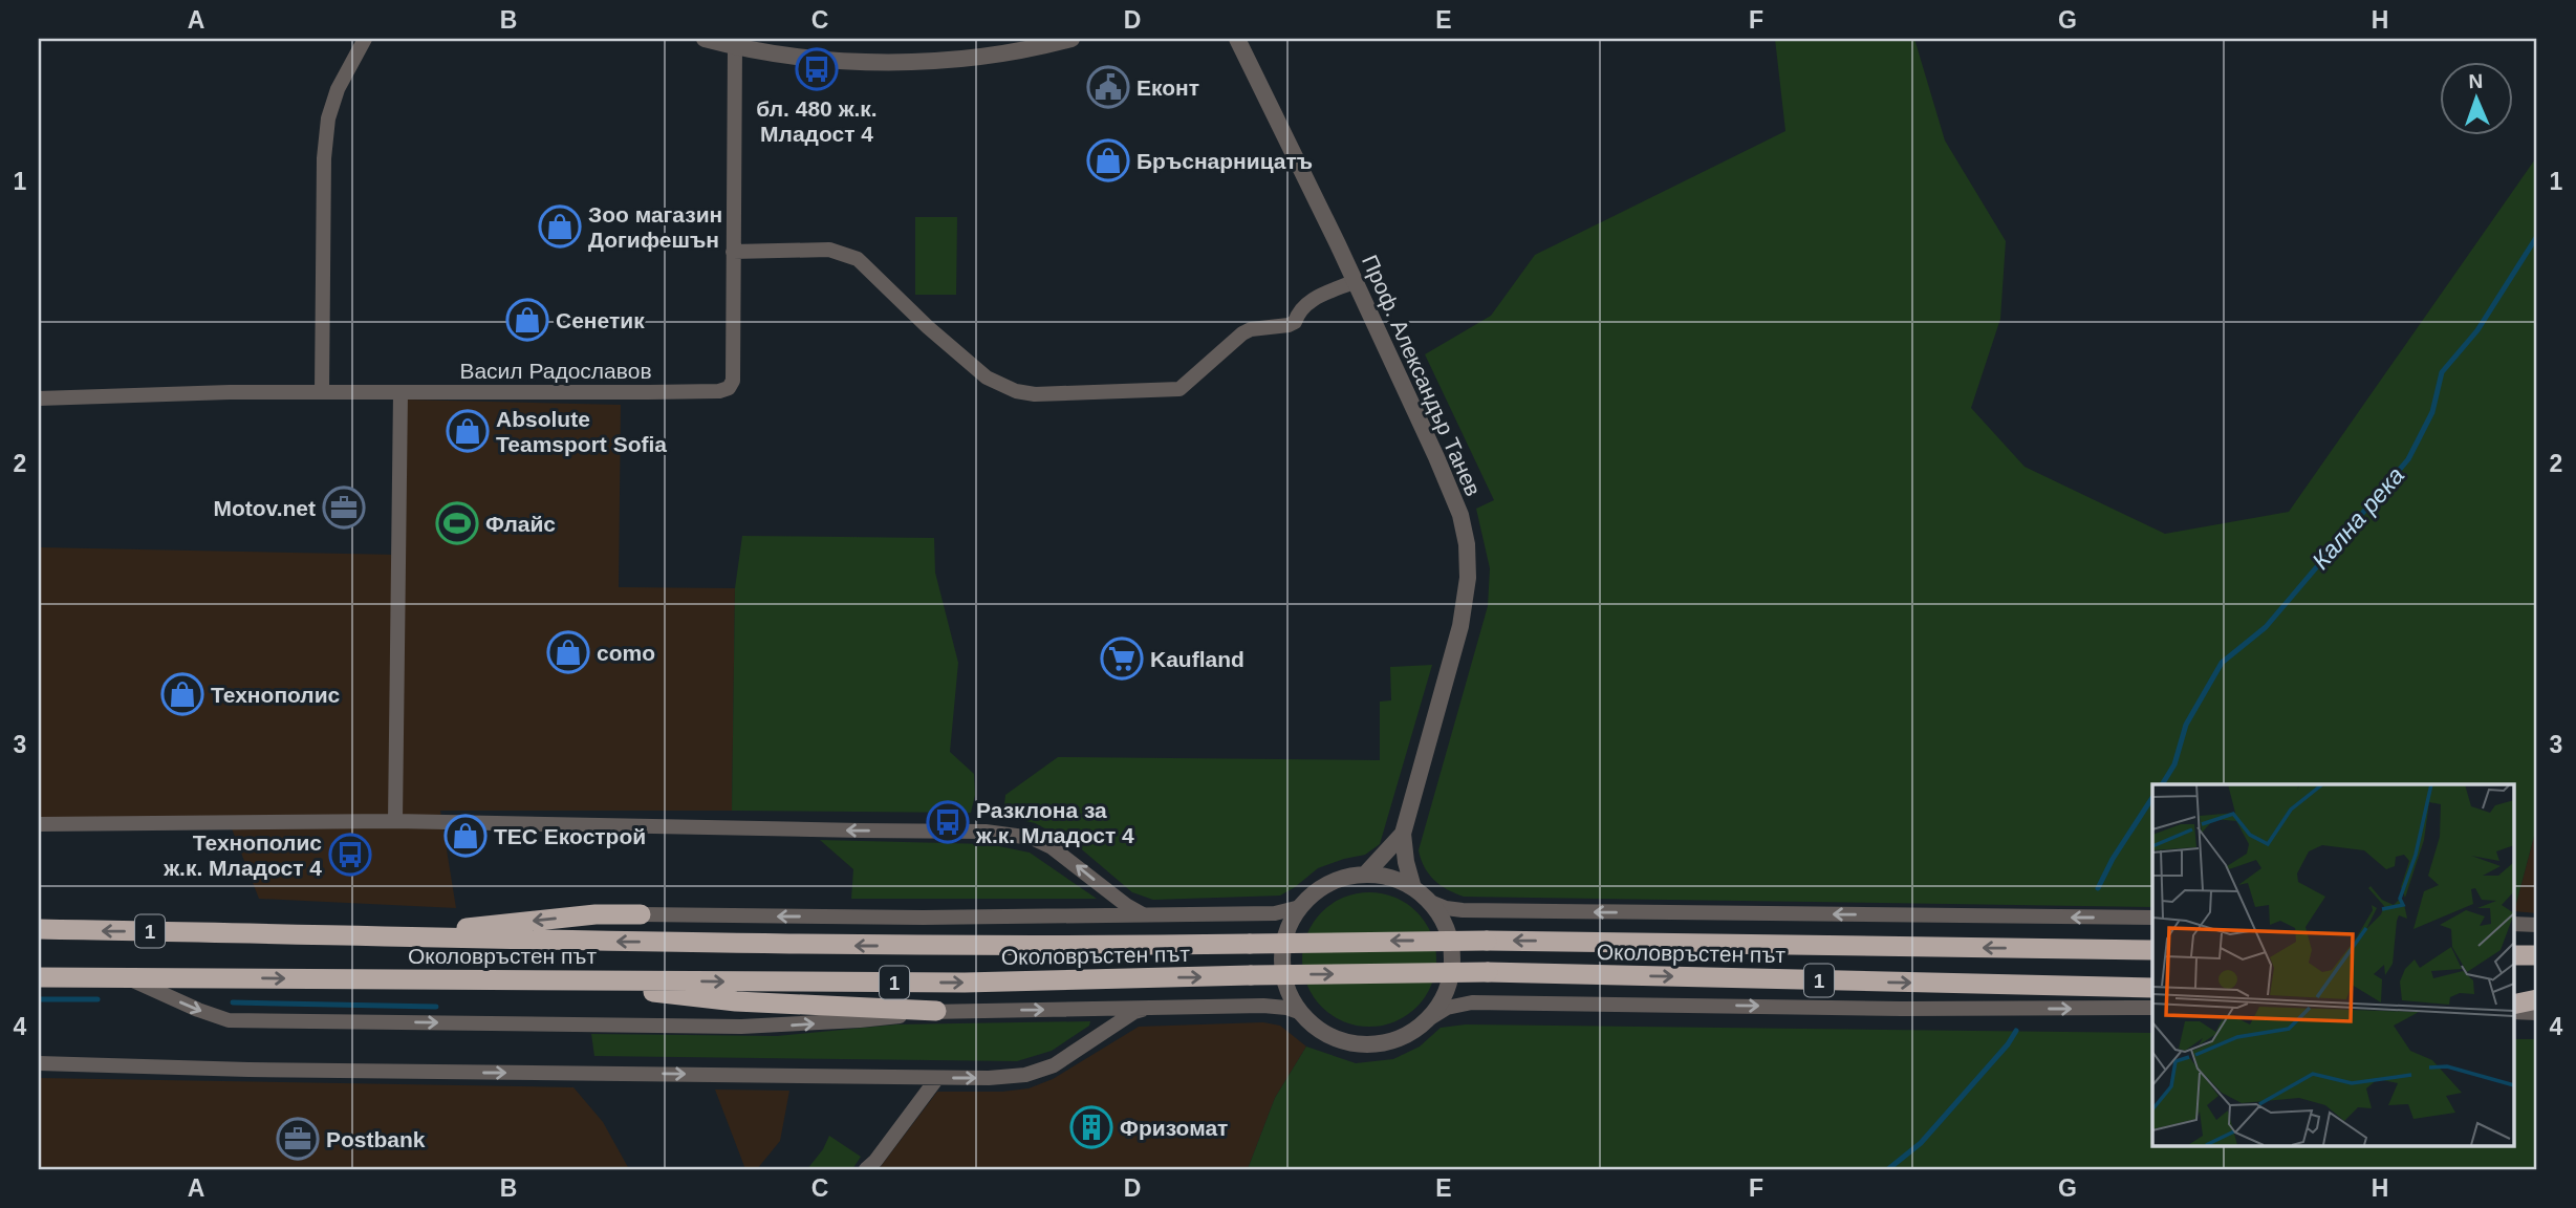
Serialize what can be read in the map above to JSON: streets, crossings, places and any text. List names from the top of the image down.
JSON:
{
  "streets": {
    "highway": ["1", "Околовръстен път"],
    "street": ["Васил Радославов", "Проф. Александър Танев"]
  },
  "water": ["Кална река"],
  "places": {
    "bus stop": ["бл. 480 ж.к. Младост 4", "Разклона за ж.к. Младост 4", "Технополис ж.к. Младост 4"],
    "public building": ["Еконт"],
    "shop": [
      "Бръснарницатъ",
      "Зоо магазин Догифешън",
      "Сенетик",
      "Absolute Teamsport Sofia",
      "como",
      "Технополис",
      "ТЕС Екострой"
    ],
    "office": ["Motov.net", "Postbank"],
    "sports": ["Флайс"],
    "supermarket": ["Kaufland"],
    "building": ["Фризомат"]
  },
  "north": "top",
  "grid": {
    "columns": [
      "A",
      "B",
      "C",
      "D",
      "E",
      "F",
      "G",
      "H"
    ],
    "rows": [
      "1",
      "2",
      "3",
      "4"
    ]
  }
}
